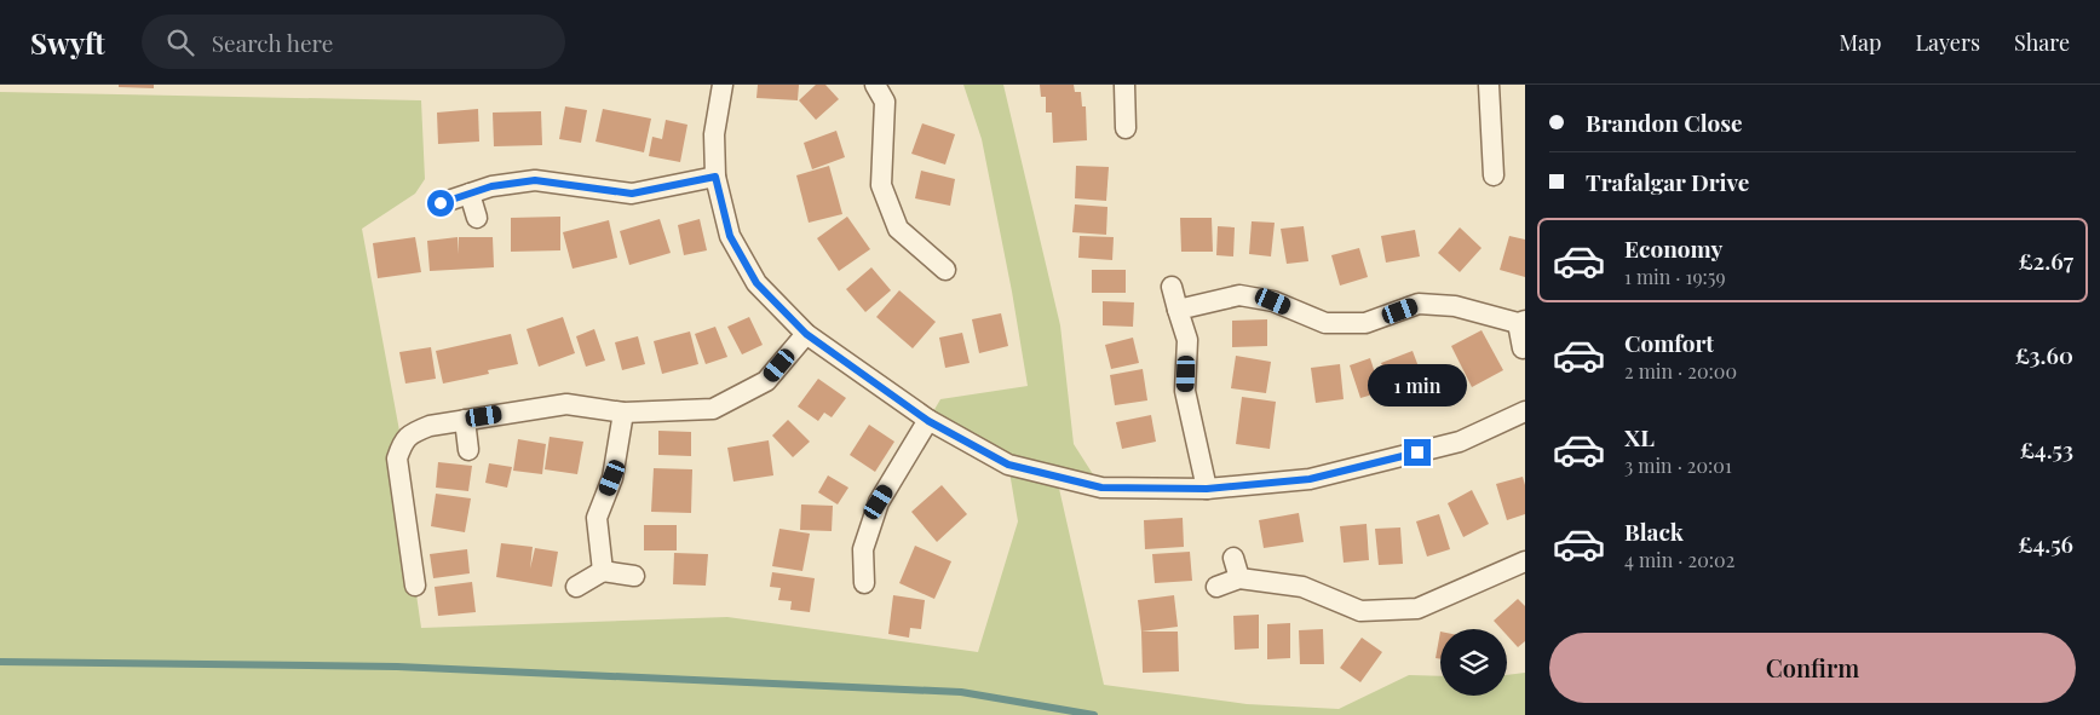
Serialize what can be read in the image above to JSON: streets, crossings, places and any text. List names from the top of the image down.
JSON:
{
  "page": {
    "header": "Swyft",
    "search": "Search here",
    "nav": ["Map", "Layers", "Share"],
    "banner": ["Brandon Close", "Trafalgar Drive"],
    "list": [
      {
        "name": "Economy",
        "note": "1 min · 19:59",
        "value": "£2.67"
      },
      {
        "name": "Comfort",
        "note": "2 min · 20:00",
        "value": "£3.60"
      },
      {
        "name": "XL",
        "note": "3 min · 20:01",
        "value": "£4.53"
      },
      {
        "name": "Black",
        "note": "4 min · 20:02",
        "value": "£4.56"
      }
    ],
    "bubble": "1 min",
    "buttons": "Confirm"
  }
}
